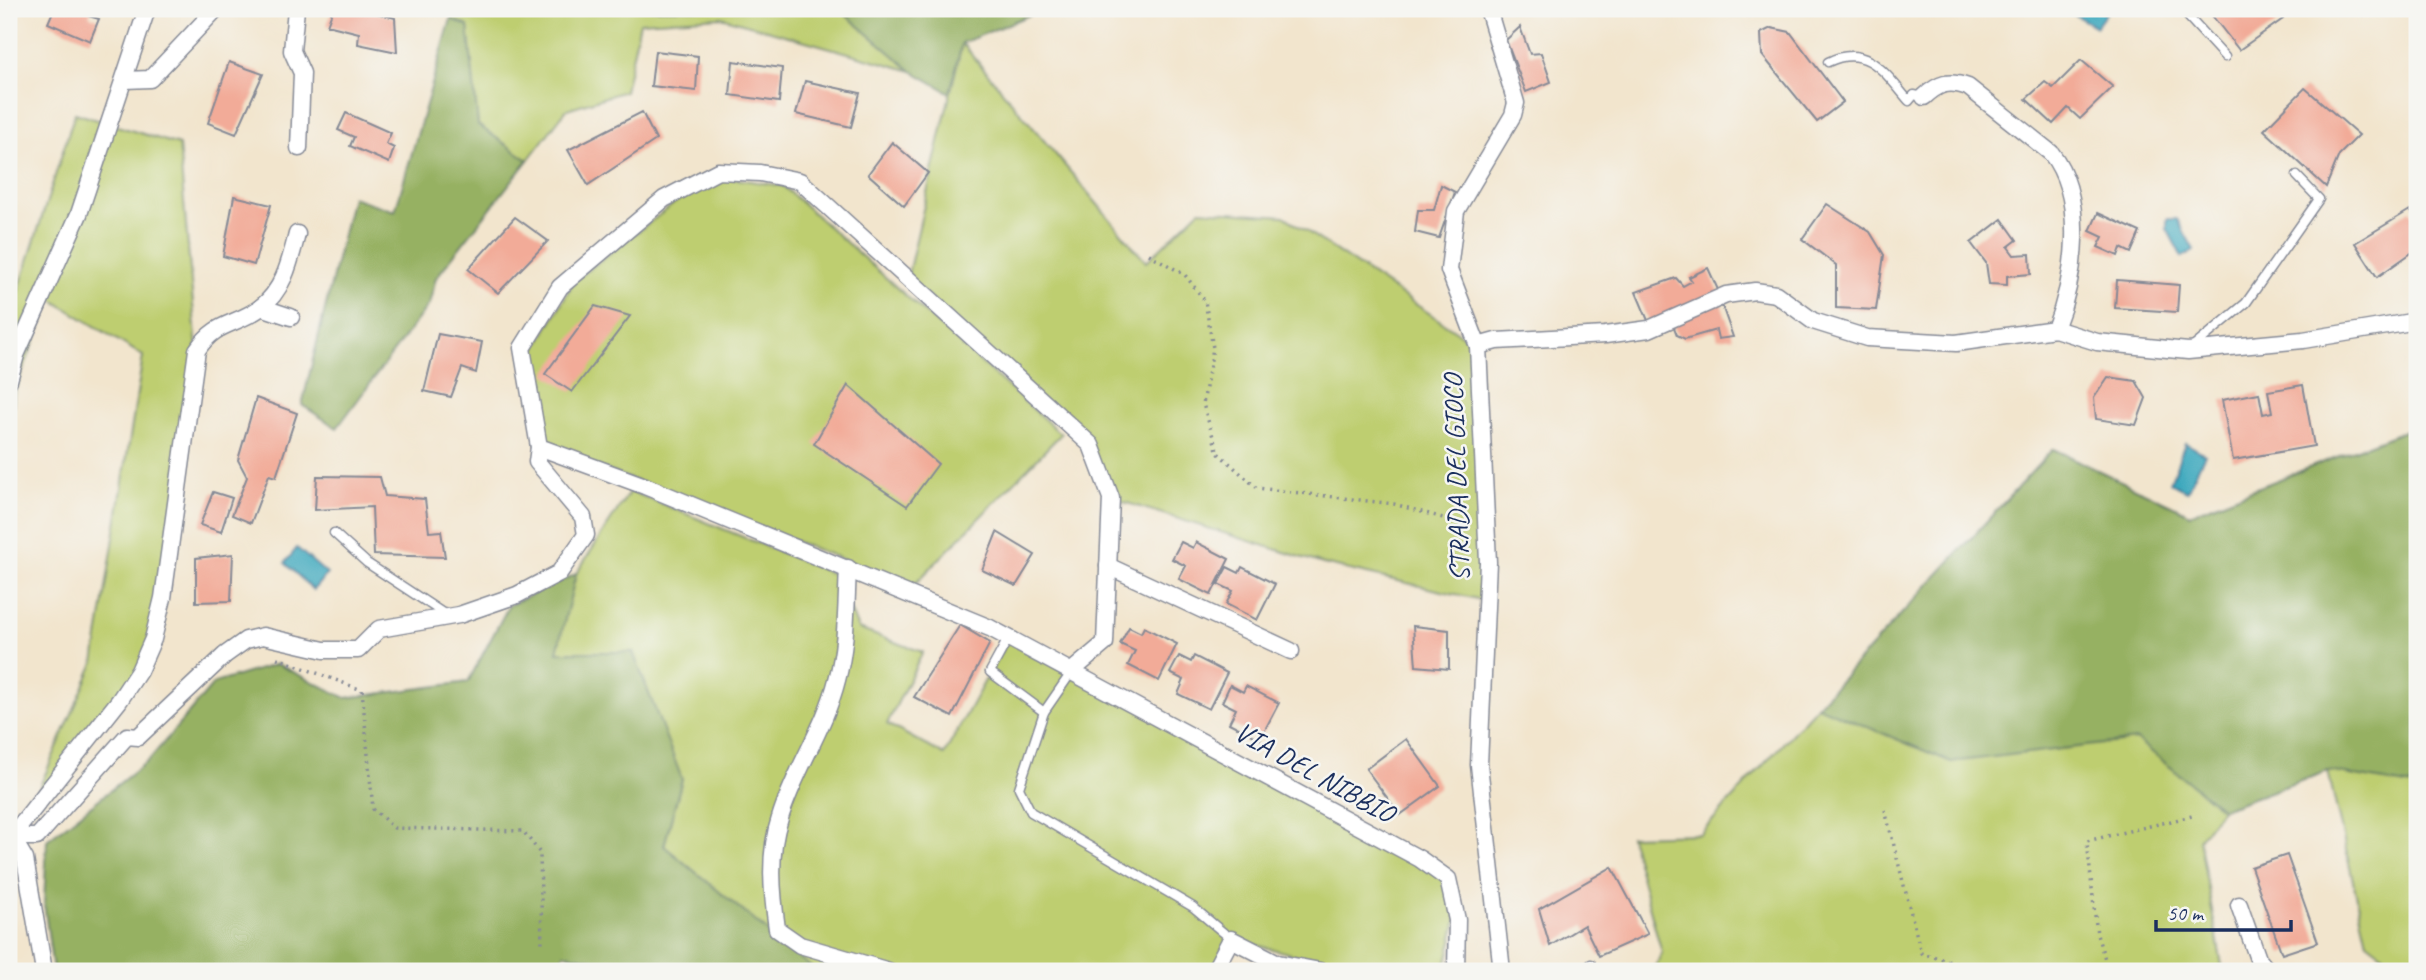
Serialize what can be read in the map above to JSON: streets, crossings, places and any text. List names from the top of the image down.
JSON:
{
  "streets": {
    "street": ["STRADA DEL GIOCO", "VIA DEL NIBBIO"]
  },
  "scale_bar": "50 m"
}
